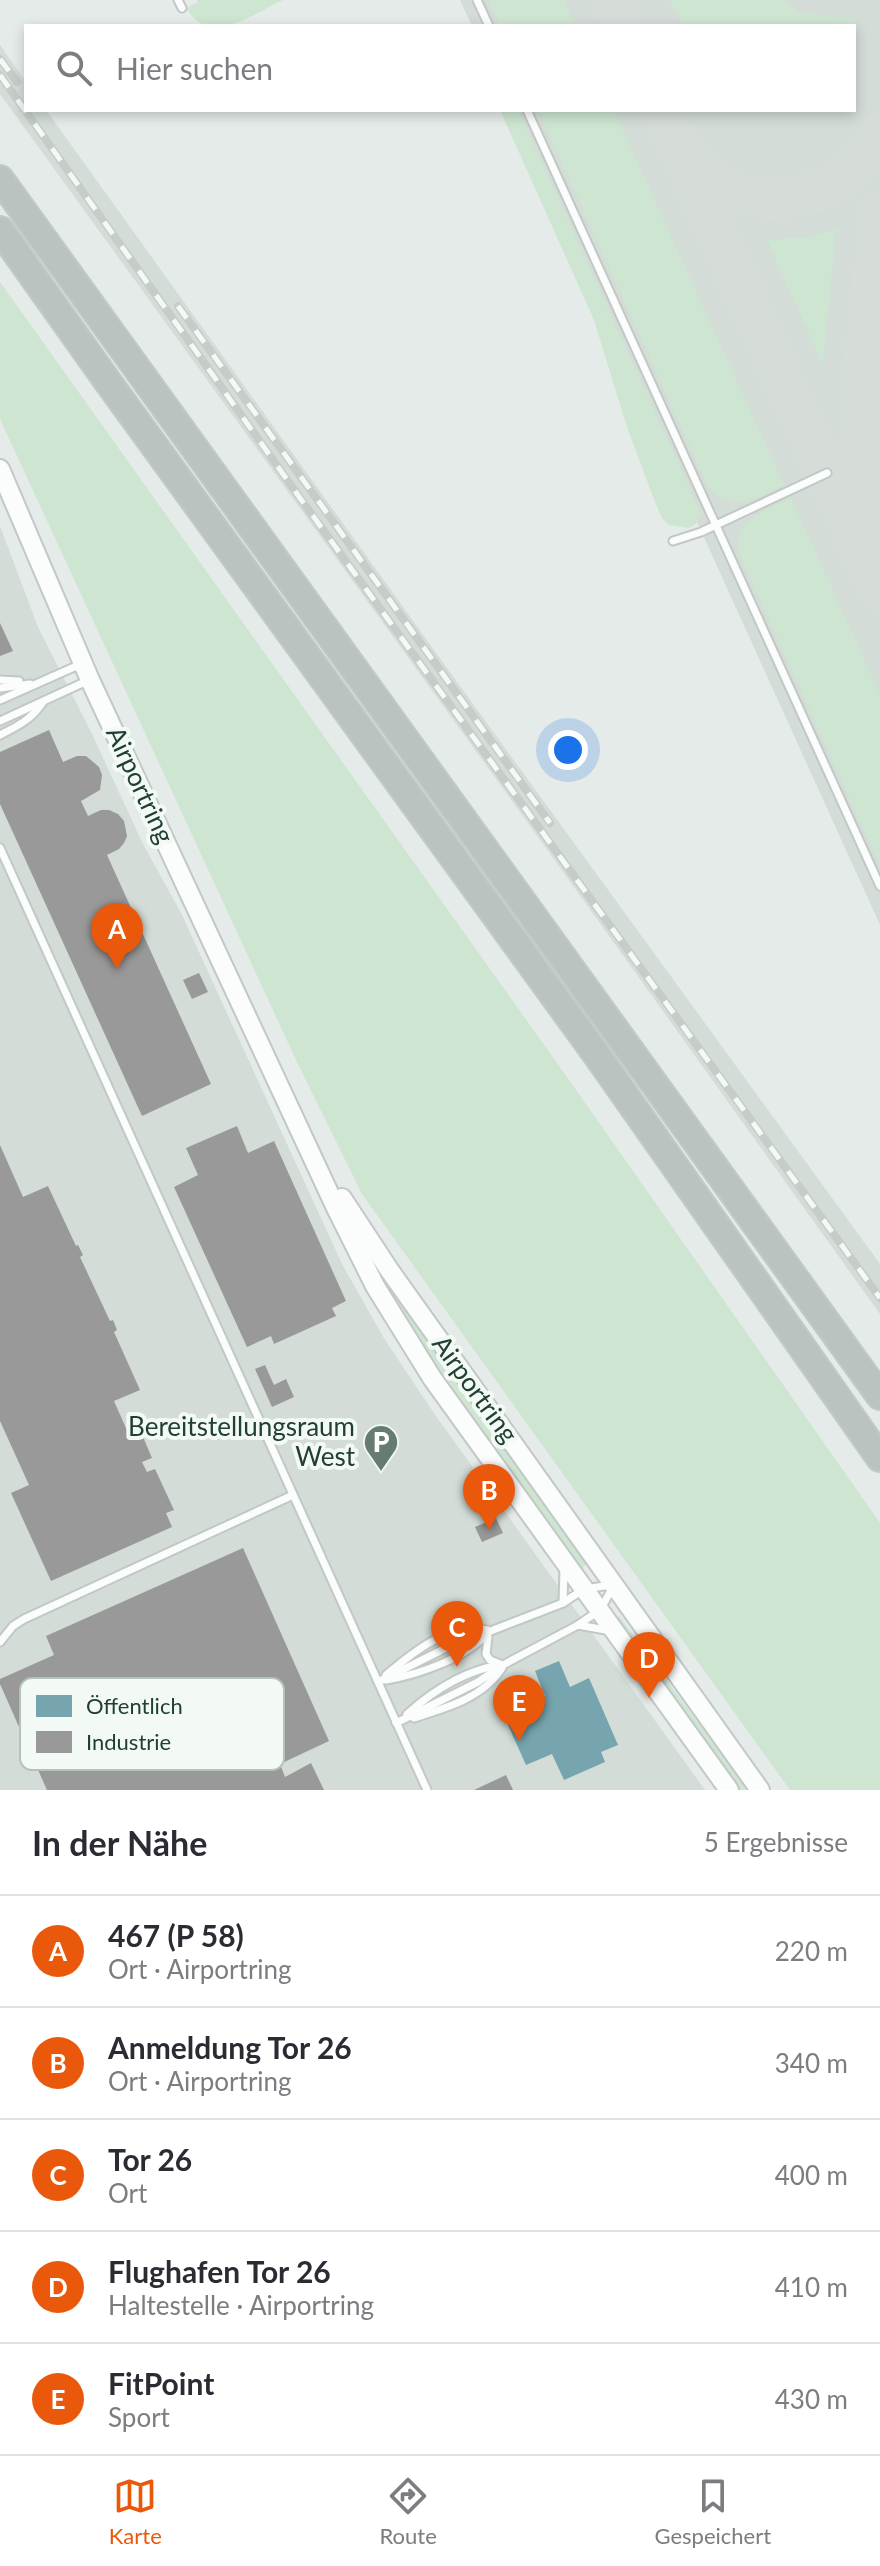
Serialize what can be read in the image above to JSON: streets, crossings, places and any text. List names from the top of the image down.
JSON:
{
  "streets": {
    "street": ["Airportring"]
  },
  "places": {
    "parking": ["Bereitstellungsraum West"]
  },
  "legend": ["Öffentlich", "Industrie"],
  "page": {
    "search": "Hier suchen",
    "pins": [
      "A",
      "B",
      "C",
      "D",
      "E"
    ],
    "heading": ["In der Nähe", "5 Ergebnisse"],
    "list": [
      {
        "mark": "A",
        "name": "467 (P 58)",
        "note": "Ort · Airportring",
        "value": "220 m"
      },
      {
        "mark": "B",
        "name": "Anmeldung Tor 26",
        "note": "Ort · Airportring",
        "value": "340 m"
      },
      {
        "mark": "C",
        "name": "Tor 26",
        "note": "Ort",
        "value": "400 m"
      },
      {
        "mark": "D",
        "name": "Flughafen Tor 26",
        "note": "Haltestelle · Airportring",
        "value": "410 m"
      },
      {
        "mark": "E",
        "name": "FitPoint",
        "note": "Sport",
        "value": "430 m"
      }
    ],
    "nav": ["Karte", "Route", "Gespeichert"]
  }
}
